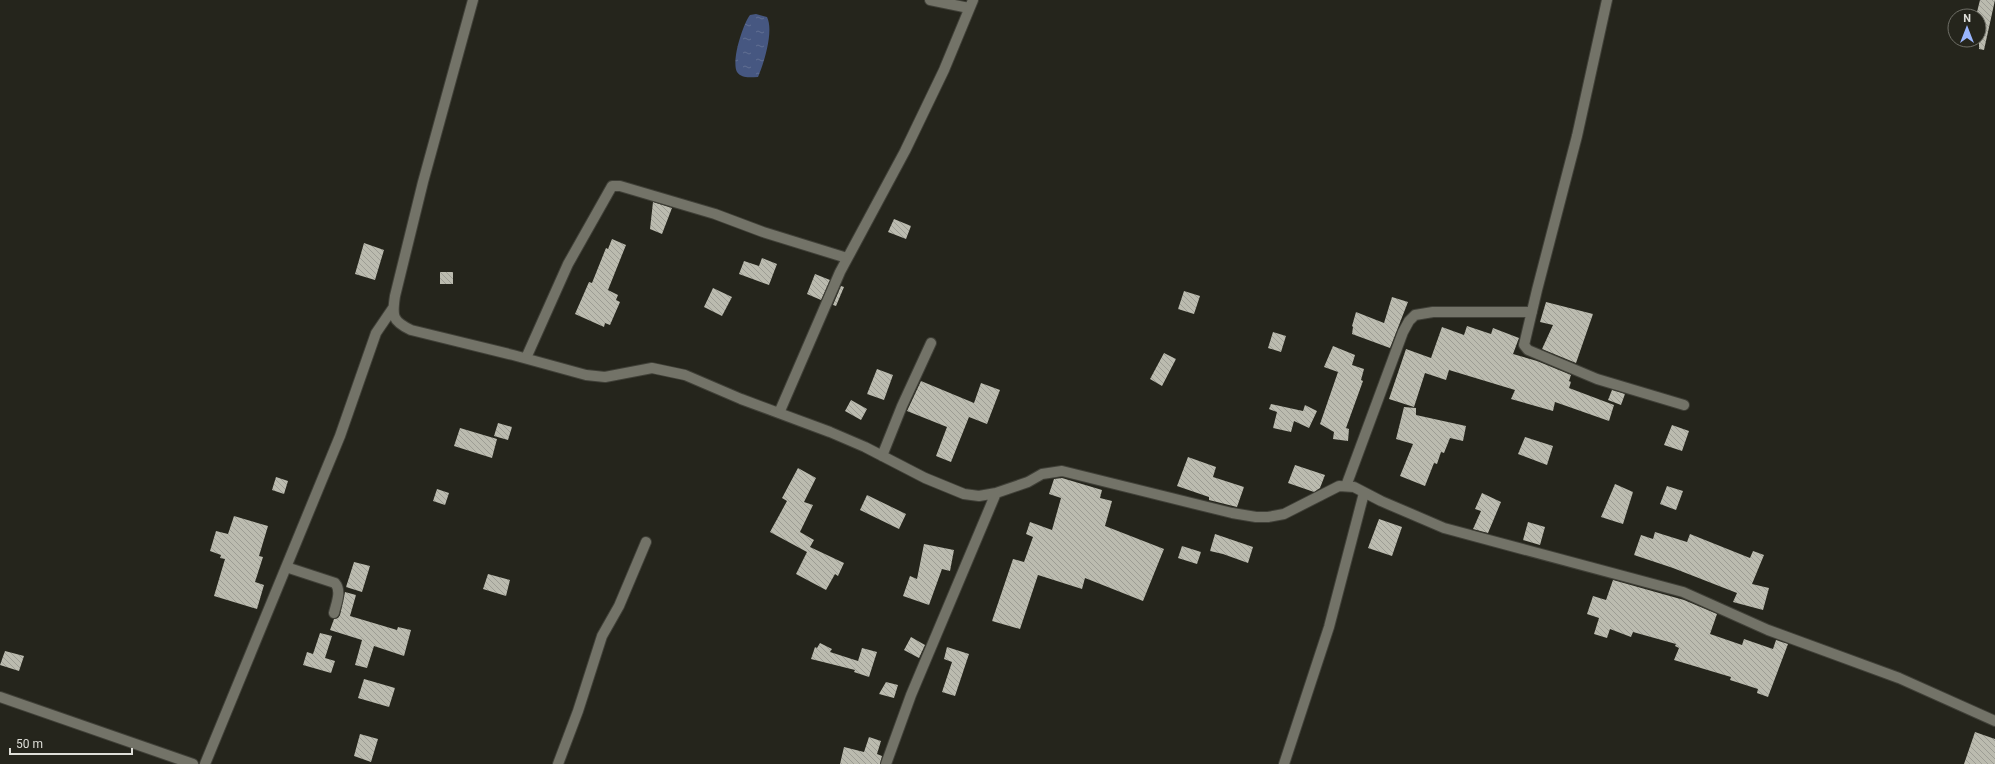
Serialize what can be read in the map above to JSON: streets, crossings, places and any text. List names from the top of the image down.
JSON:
{
  "scale_bar": "50 m",
  "north": "top"
}
